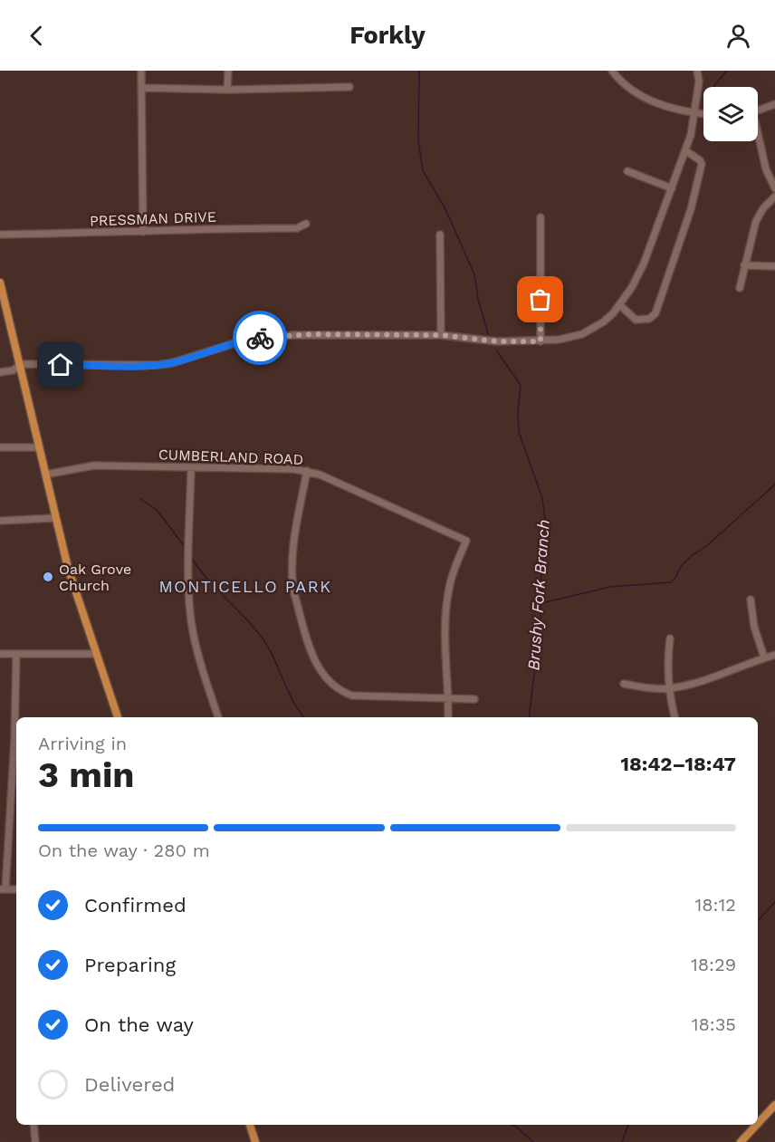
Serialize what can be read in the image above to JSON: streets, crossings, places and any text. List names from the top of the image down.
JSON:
{
  "streets": {
    "street": ["PRESSMAN DRIVE", "CUMBERLAND ROAD"]
  },
  "districts": ["MONTICELLO PARK"],
  "water": ["Brushy Fork Branch"],
  "places": ["Oak Grove Church"],
  "page": {
    "header": "Forkly",
    "heading": ["3 min", "Arriving in", "18:42–18:47"],
    "bar": "On the way · 280 m",
    "list": [
      ["Confirmed", "18:12"],
      ["Preparing", "18:29"],
      ["On the way", "18:35"],
      "Delivered"
    ]
  }
}
